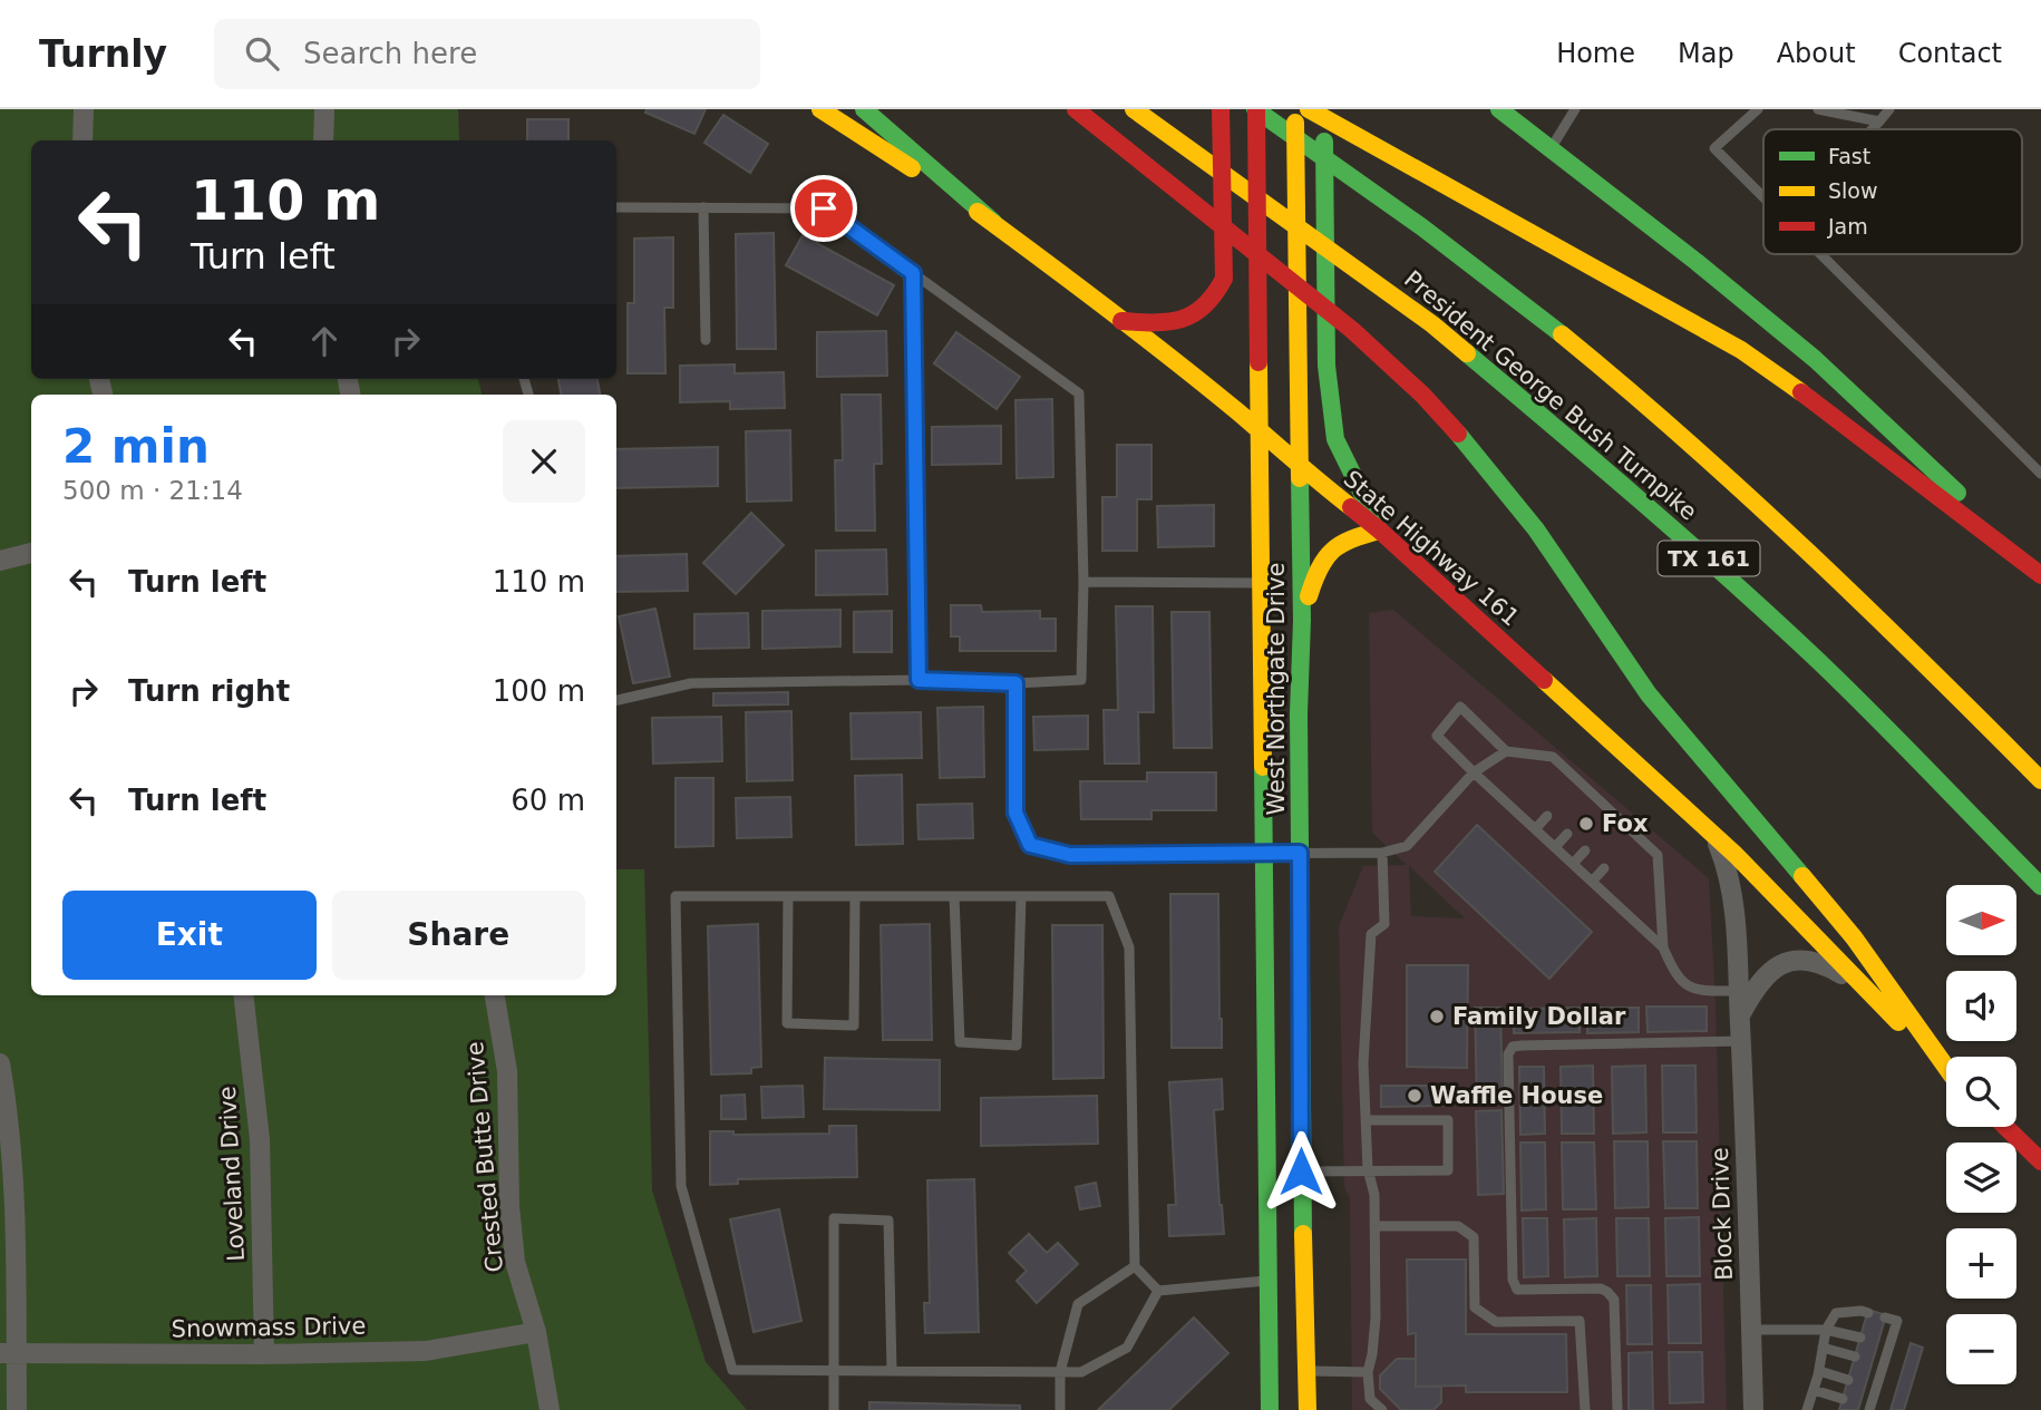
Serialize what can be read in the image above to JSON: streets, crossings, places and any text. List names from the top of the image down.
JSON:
{
  "streets": {
    "main road": [
      "President George Bush Turnpike",
      "State Highway 161",
      "TX 161",
      "West Northgate Drive"
    ],
    "street": [
      "Crested Butte Drive",
      "Loveland Drive",
      "Block Drive",
      "Snowmass Drive"
    ]
  },
  "crossings": [
    ["President George Bush Turnpike", "West Northgate Drive"],
    ["State Highway 161", "West Northgate Drive"],
    ["State Highway 161", "Block Drive"],
    ["Crested Butte Drive", "Snowmass Drive"],
    ["Loveland Drive", "Snowmass Drive"]
  ],
  "places": ["Fox", "Family Dollar", "Waffle House"],
  "legend": ["Fast", "Slow", "Jam"],
  "north": "right",
  "page": {
    "header": "Turnly",
    "search": "Search here",
    "nav": [
      "Home",
      "Map",
      "About",
      "Contact"
    ],
    "turn": ["110 m", "Turn left"],
    "heading": ["2 min", "500 m · 21:14"],
    "list": [
      {
        "name": "Turn left",
        "value": "110 m"
      },
      {
        "name": "Turn right",
        "value": "100 m"
      },
      {
        "name": "Turn left",
        "value": "60 m"
      }
    ],
    "buttons": ["Exit", "Share"],
    "map_buttons": ["+", "−"]
  }
}
